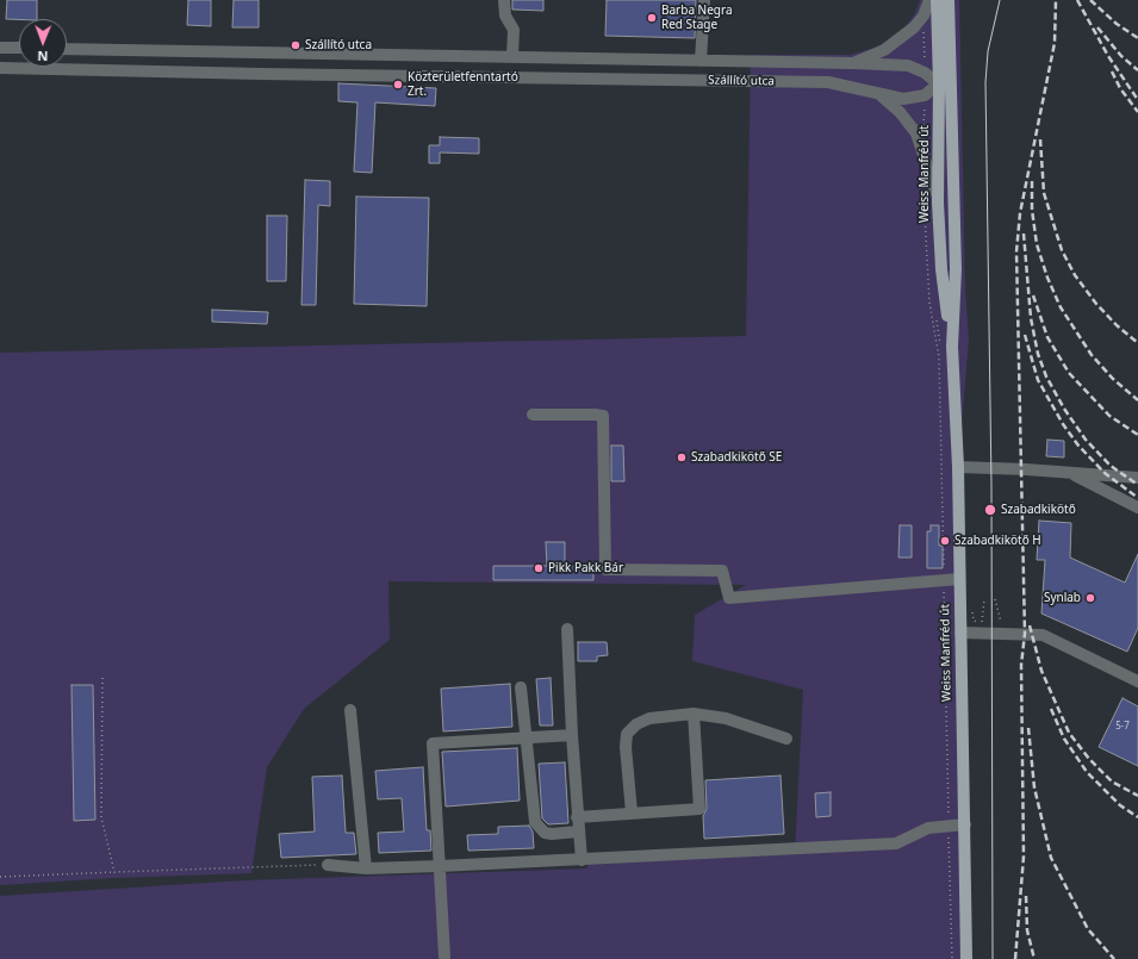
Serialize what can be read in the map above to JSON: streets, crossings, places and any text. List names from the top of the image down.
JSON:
{
  "streets": {
    "main road": ["Weiss Manfréd út"],
    "street": ["Szállító utca"]
  },
  "crossings": [
    ["Szállító utca", "Weiss Manfréd út"]
  ],
  "places": [
    "Barba Negra Red Stage",
    "Szállító utca",
    "Közterületfenntartó Zrt.",
    "Szabadkikötő SE",
    "Szabadkikötő",
    "Szabadkikötő H",
    "Pikk Pakk Bár",
    "Synlab"
  ],
  "house_numbers": ["5-7"],
  "north": "bottom"
}
